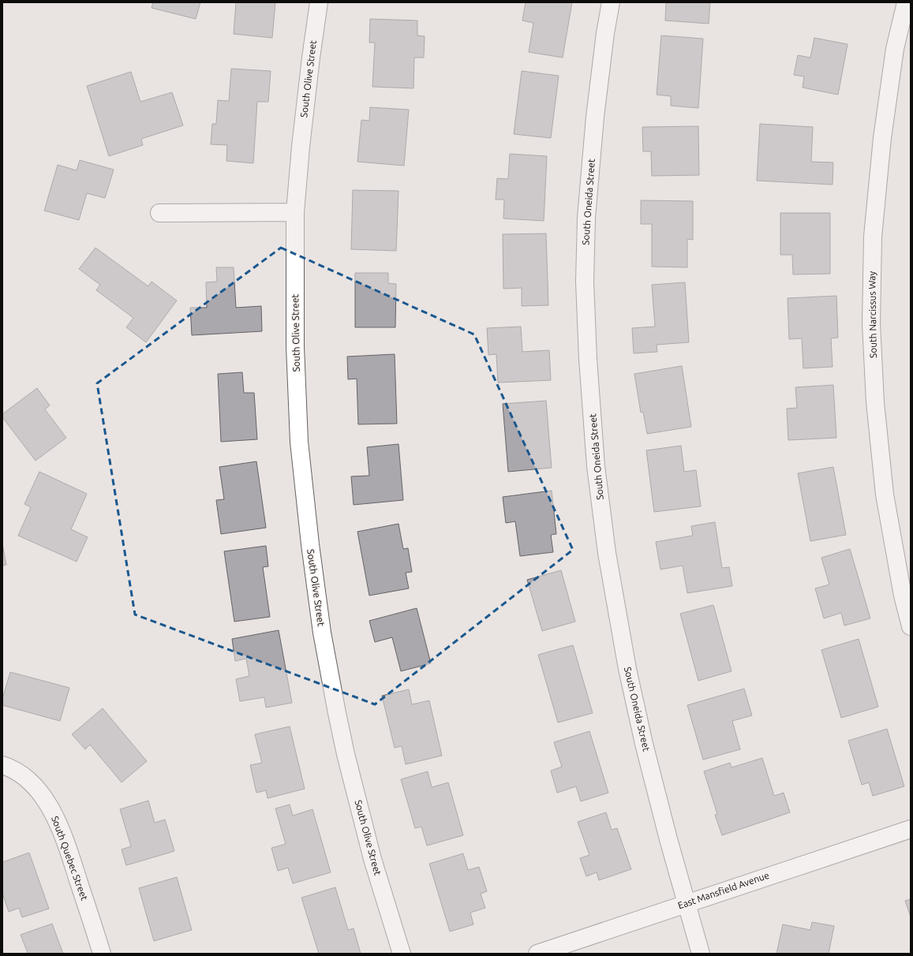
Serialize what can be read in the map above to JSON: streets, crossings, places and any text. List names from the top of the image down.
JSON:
{
  "streets": {
    "street": [
      "South Olive Street",
      "South Oneida Street",
      "South Narcissus Way",
      "South Quebec Street",
      "East Mansfield Avenue"
    ]
  },
  "crossings": [
    ["South Oneida Street", "East Mansfield Avenue"]
  ]
}
